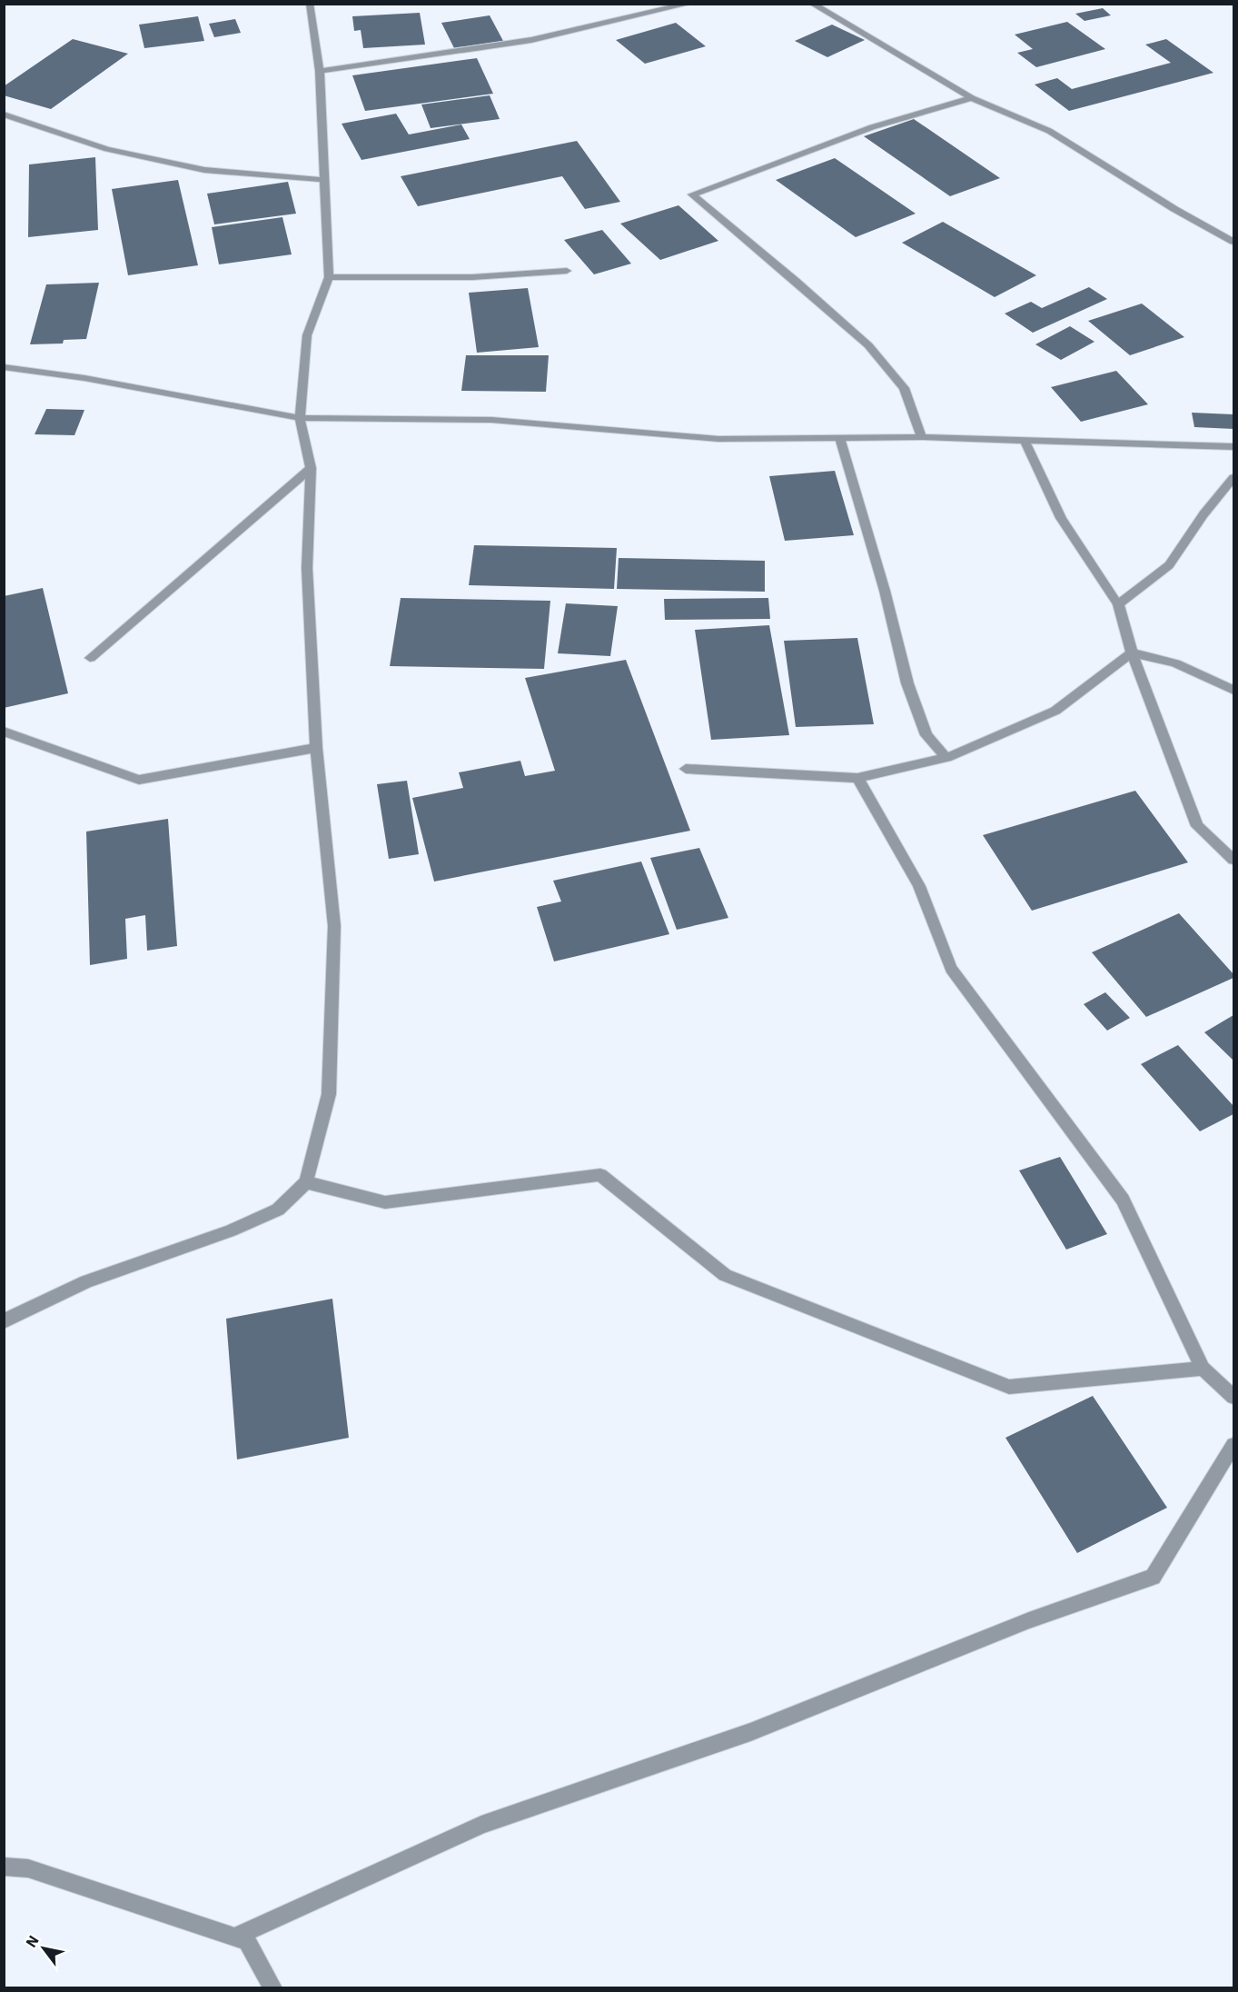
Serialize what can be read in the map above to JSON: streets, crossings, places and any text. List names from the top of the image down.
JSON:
{
  "north": "top left"
}
